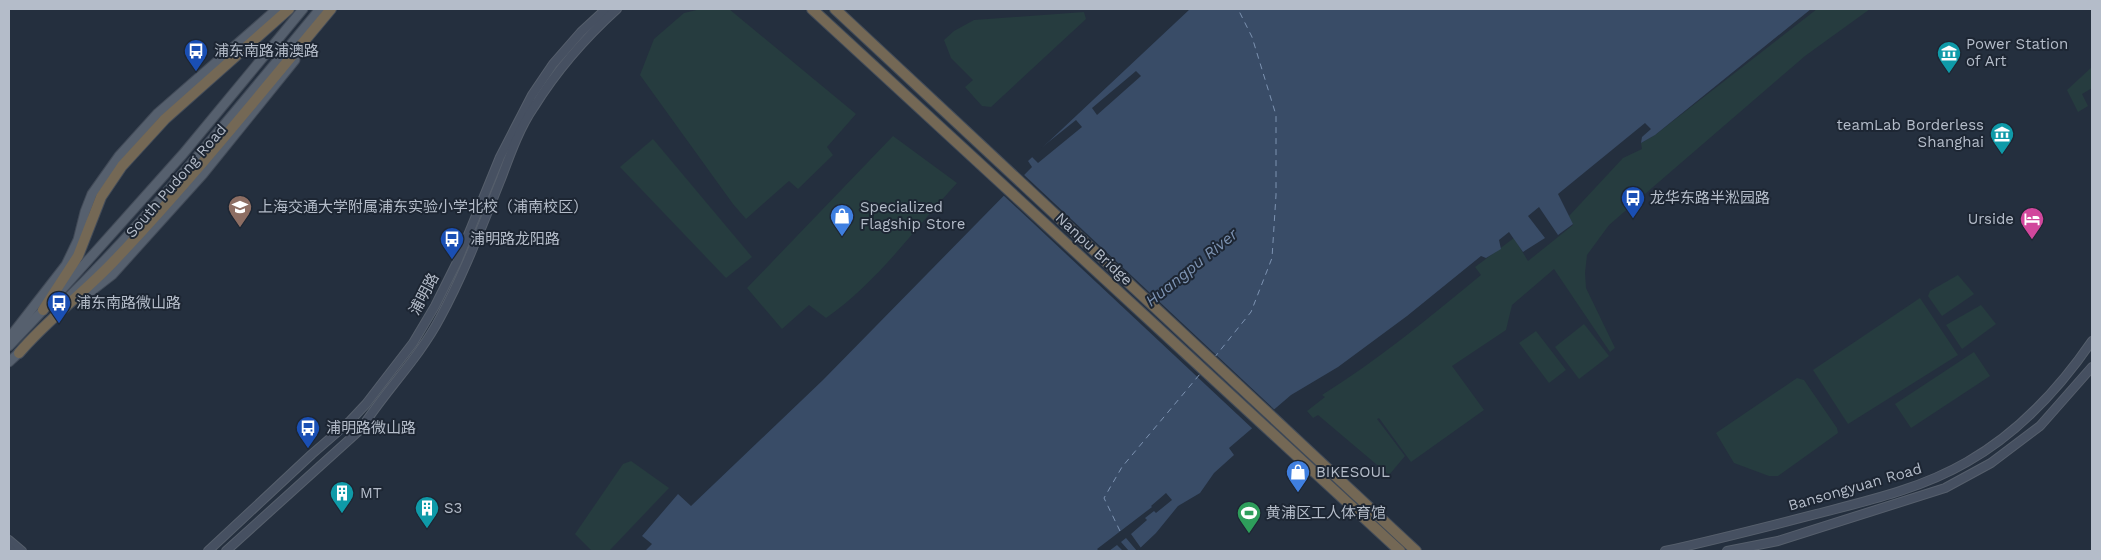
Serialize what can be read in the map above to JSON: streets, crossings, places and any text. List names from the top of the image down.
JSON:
{
  "streets": {
    "highway": ["Nanpu Bridge"],
    "main road": ["South Pudong Road", "浦明路", "Bansongyuan Road"]
  },
  "water": ["Huangpu River"],
  "places": {
    "bus stop": [
      "浦东南路浦澳路",
      "龙华东路半淞园路",
      "浦明路龙阳路",
      "浦东南路微山路",
      "浦明路微山路"
    ],
    "museum": ["Power Station of Art", "teamLab Borderless Shanghai"],
    "school or university": ["上海交通大学附属浦东实验小学北校（浦南校区）"],
    "shop": ["Specialized Flagship Store", "BIKESOUL"],
    "hotel": ["Urside"],
    "building": ["MT", "S3"],
    "sports": ["黄浦区工人体育馆"]
  }
}
